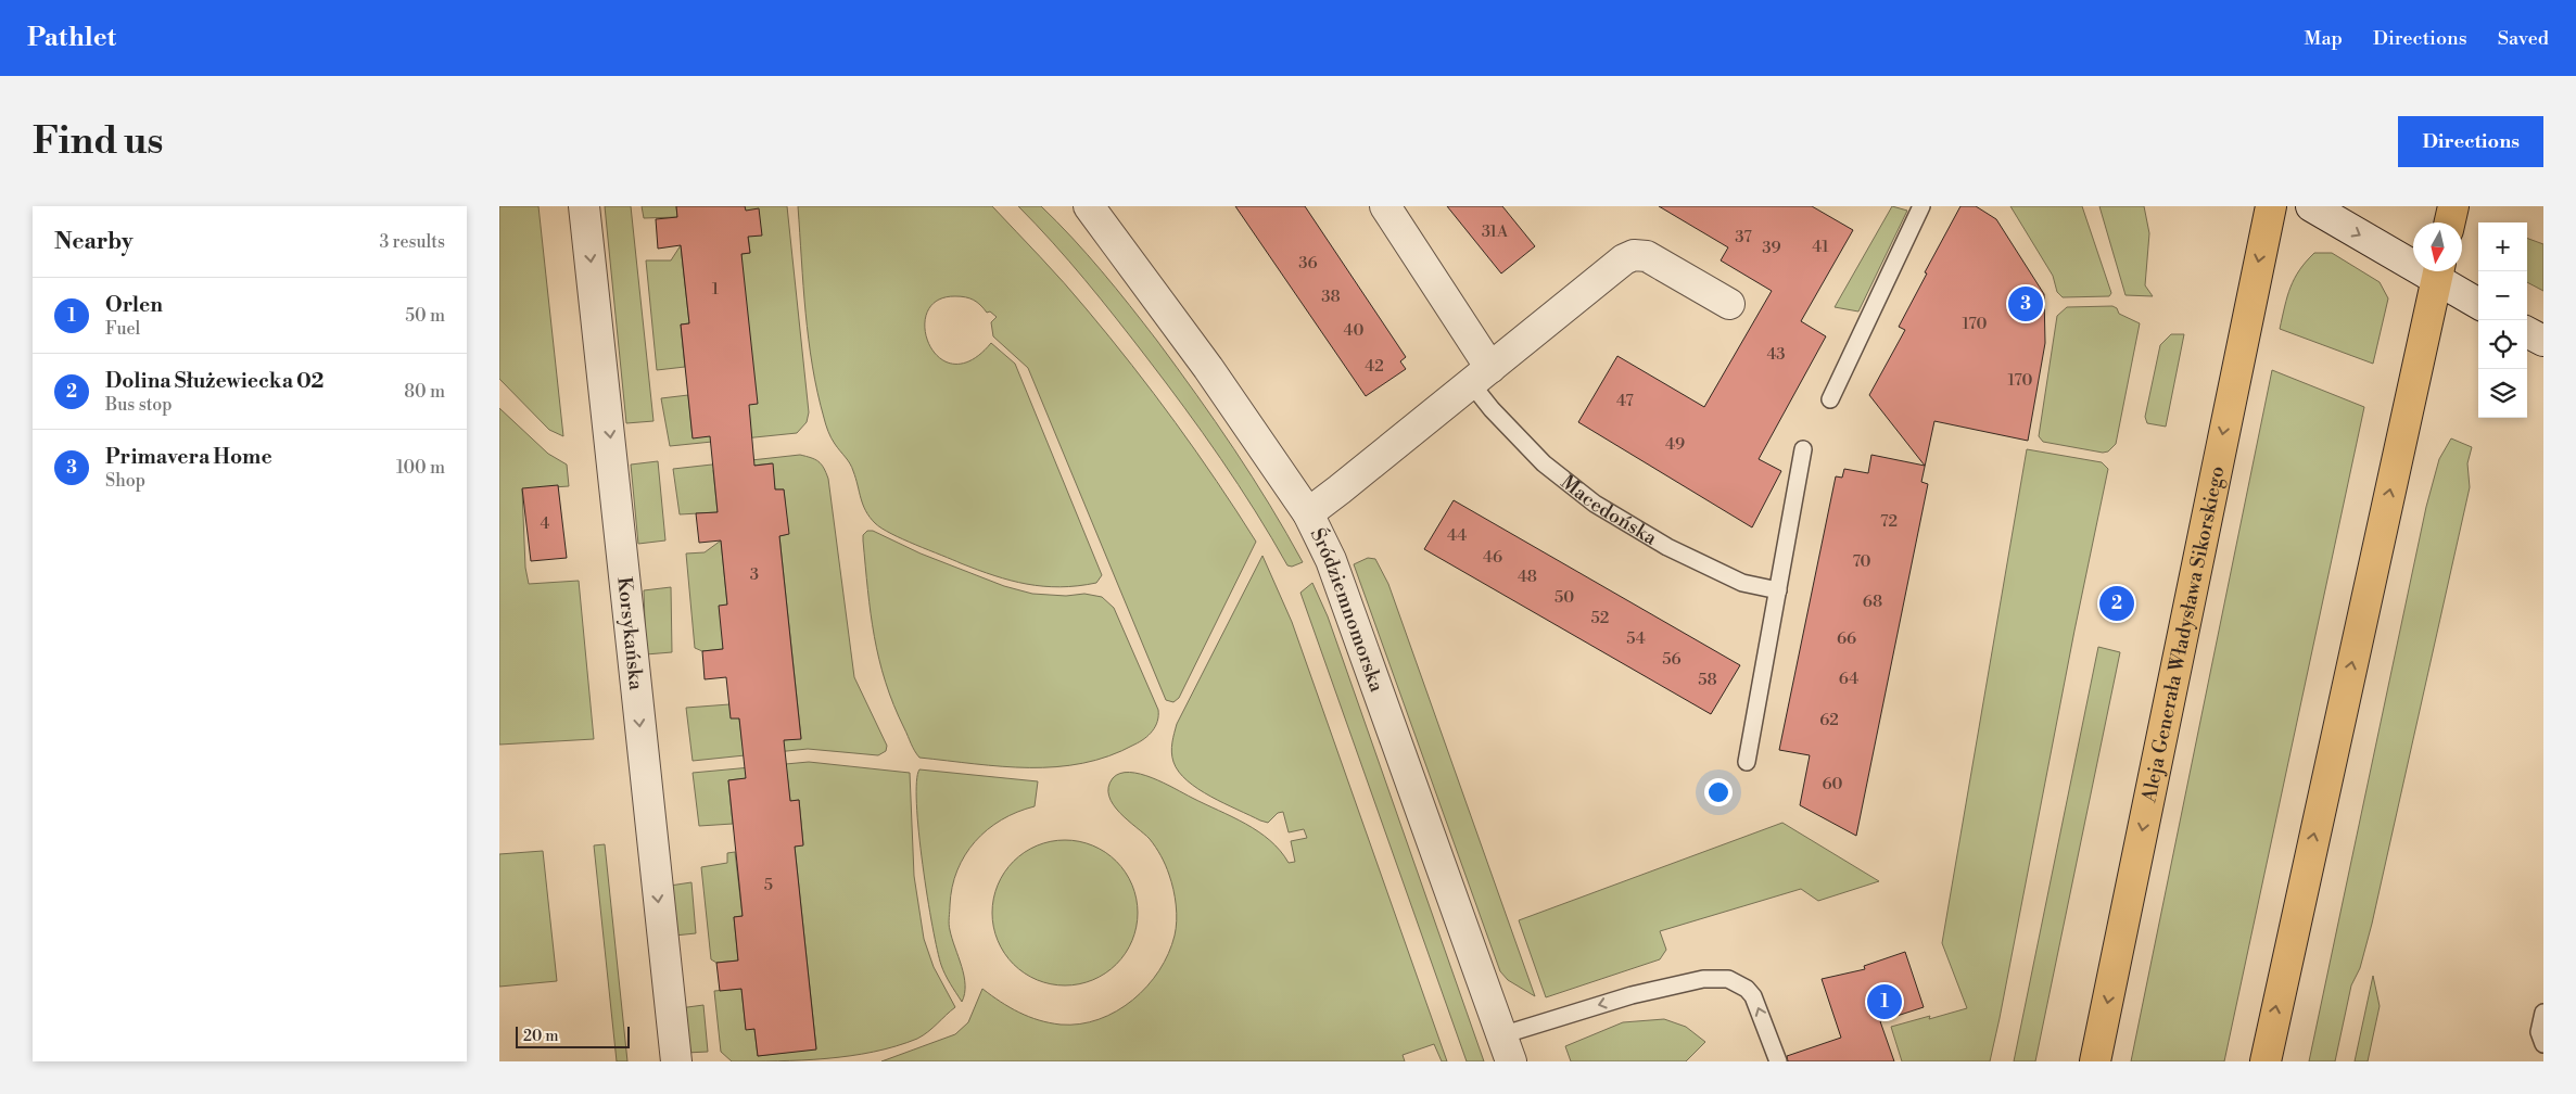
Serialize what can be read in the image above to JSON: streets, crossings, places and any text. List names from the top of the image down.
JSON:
{
  "streets": {
    "main road": ["Aleja Generała Władysława Sikorskiego"],
    "street": ["Macedońska", "Śródziemnomorska", "Korsykańska"]
  },
  "one_way": ["Korsykańska"],
  "house_numbers": [
    "31A",
    "37",
    "41",
    "39",
    "36",
    "1",
    "38",
    "170",
    "40",
    "43",
    "42",
    "170",
    "47",
    "49",
    "72",
    "4",
    "44",
    "46",
    "70",
    "3",
    "48",
    "50",
    "68",
    "52",
    "54",
    "66",
    "56",
    "64",
    "58",
    "62",
    "60",
    "5"
  ],
  "scale_bar": "20 m",
  "north": "bottom",
  "page": {
    "header": "Pathlet",
    "nav": ["Map", "Directions", "Saved"],
    "buttons": "Directions",
    "title": "Find us",
    "heading": ["Nearby", "3 results"],
    "map_buttons": ["+", "−"],
    "list": [
      {
        "mark": "1",
        "name": "Orlen",
        "note": "Fuel",
        "value": "50 m"
      },
      {
        "mark": "2",
        "name": "Dolina Służewiecka 02",
        "note": "Bus stop",
        "value": "80 m"
      },
      {
        "mark": "3",
        "name": "Primavera Home",
        "note": "Shop",
        "value": "100 m"
      }
    ],
    "pins": ["3", "2", "1"],
    "scale": "20 m"
  }
}
